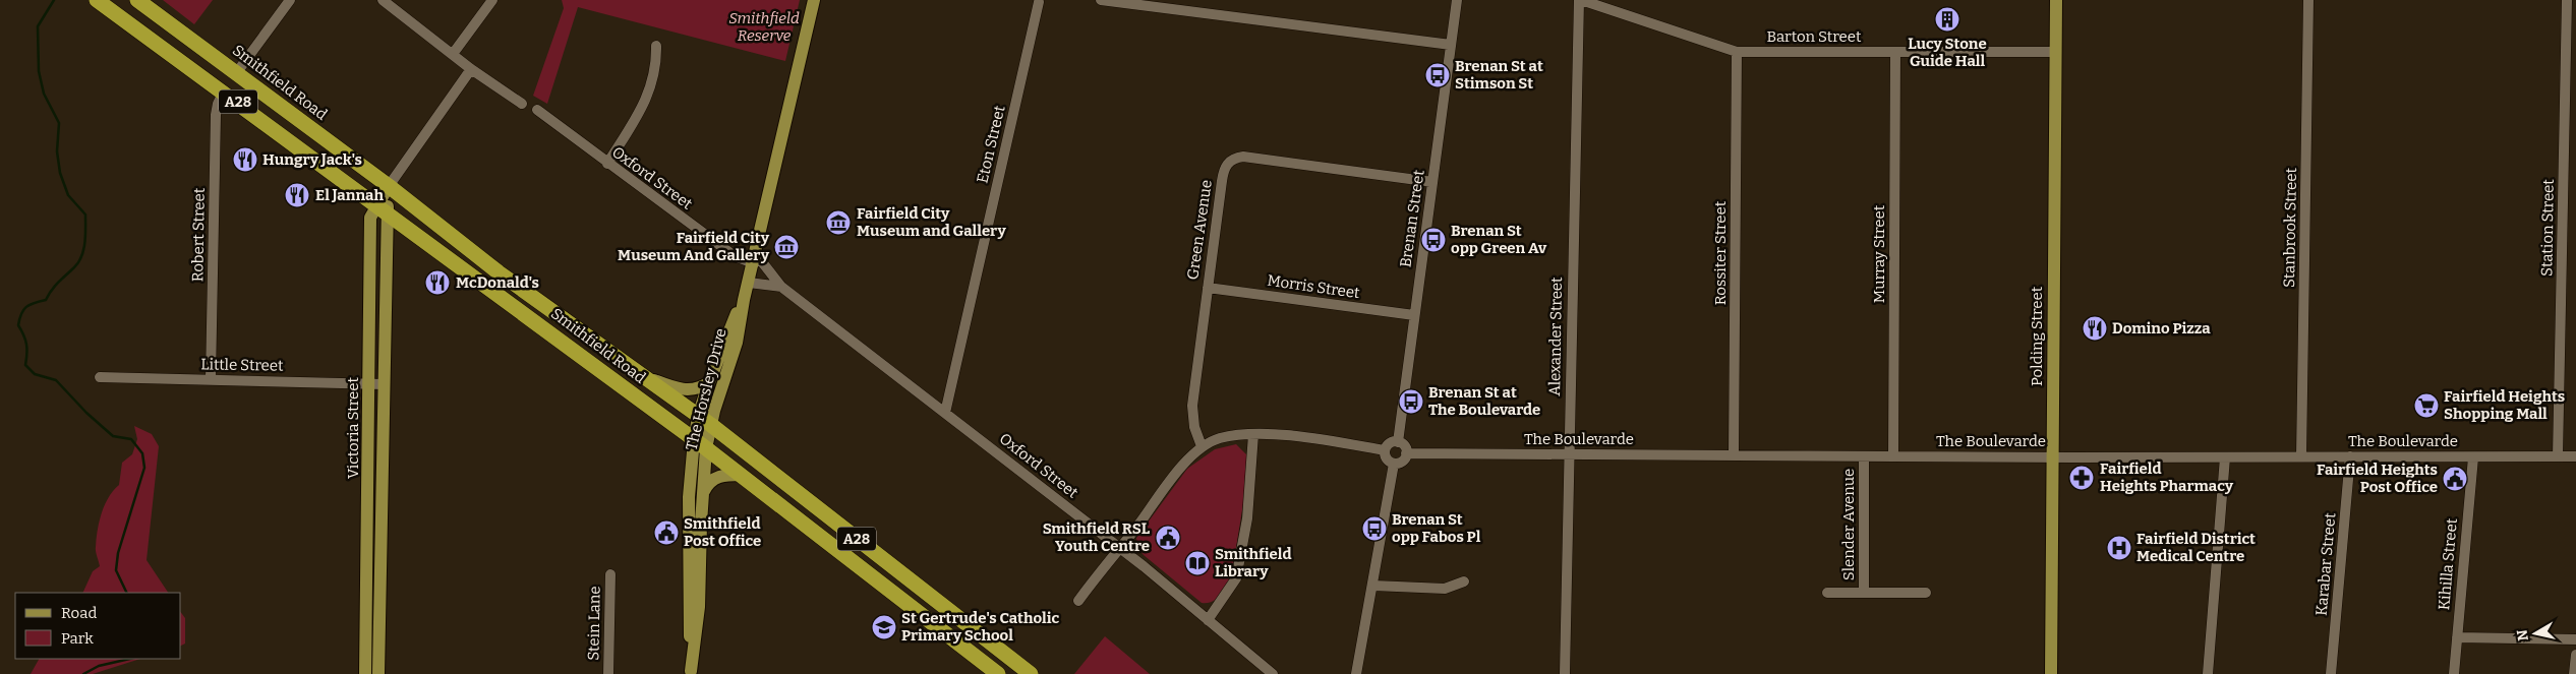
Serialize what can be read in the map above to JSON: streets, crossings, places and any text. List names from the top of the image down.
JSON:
{
  "streets": {
    "highway": ["Smithfield Road", "A28"],
    "main road": ["Polding Street", "The Horsley Drive", "Victoria Street"],
    "street": [
      "Barton Street",
      "Eton Street",
      "Oxford Street",
      "Brenan Street",
      "Stanbrook Street",
      "Station Street",
      "Green Avenue",
      "Robert Street",
      "Rossiter Street",
      "Murray Street",
      "Morris Street",
      "Alexander Street",
      "Little Street",
      "The Boulevarde",
      "Slender Avenue",
      "Karabar Street",
      "Kihilla Street",
      "Stein Lane"
    ]
  },
  "crossings": [
    ["Barton Street", "Rossiter Street"],
    ["Barton Street", "Murray Street"],
    ["Barton Street", "Alexander Street"],
    ["Barton Street", "Polding Street"],
    ["Smithfield Road", "Robert Street"],
    ["Smithfield Road", "The Horsley Drive"],
    ["Smithfield Road", "Victoria Street"],
    ["Eton Street", "Oxford Street"],
    ["Oxford Street", "The Horsley Drive"],
    ["Brenan Street", "Green Avenue"],
    ["Brenan Street", "Morris Street"],
    ["Brenan Street", "The Boulevarde"],
    ["Stanbrook Street", "The Boulevarde"],
    ["Station Street", "The Boulevarde"],
    ["Green Avenue", "Morris Street"],
    ["Robert Street", "Little Street"],
    ["Rossiter Street", "The Boulevarde"],
    ["Murray Street", "The Boulevarde"],
    ["Alexander Street", "The Boulevarde"],
    ["Polding Street", "The Boulevarde"],
    ["Little Street", "Victoria Street"],
    ["The Boulevarde", "Slender Avenue"],
    ["The Boulevarde", "Karabar Street"],
    ["The Boulevarde", "Kihilla Street"]
  ],
  "parks": ["Smithfield Reserve"],
  "places": {
    "building": ["Lucy Stone Guide Hall"],
    "bus stop": [
      "Brenan St at Stimson St",
      "Brenan St opp Green Av",
      "Brenan St at The Boulevarde",
      "Brenan St opp Fabos Pl"
    ],
    "restaurant": [
      "Hungry Jack's",
      "El Jannah",
      "McDonald's",
      "Domino Pizza"
    ],
    "museum": ["Fairfield City Museum and Gallery", "Fairfield City Museum And Gallery"],
    "supermarket": ["Fairfield Heights Shopping Mall"],
    "pharmacy": ["Fairfield Heights Pharmacy"],
    "public building": ["Fairfield Heights Post Office", "Smithfield Post Office", "Smithfield RSL Youth Centre"],
    "hospital": ["Fairfield District Medical Centre"],
    "library": ["Smithfield Library"],
    "school or university": ["St Gertrude's Catholic Primary School"]
  },
  "legend": ["Road", "Park"],
  "north": "left"
}
